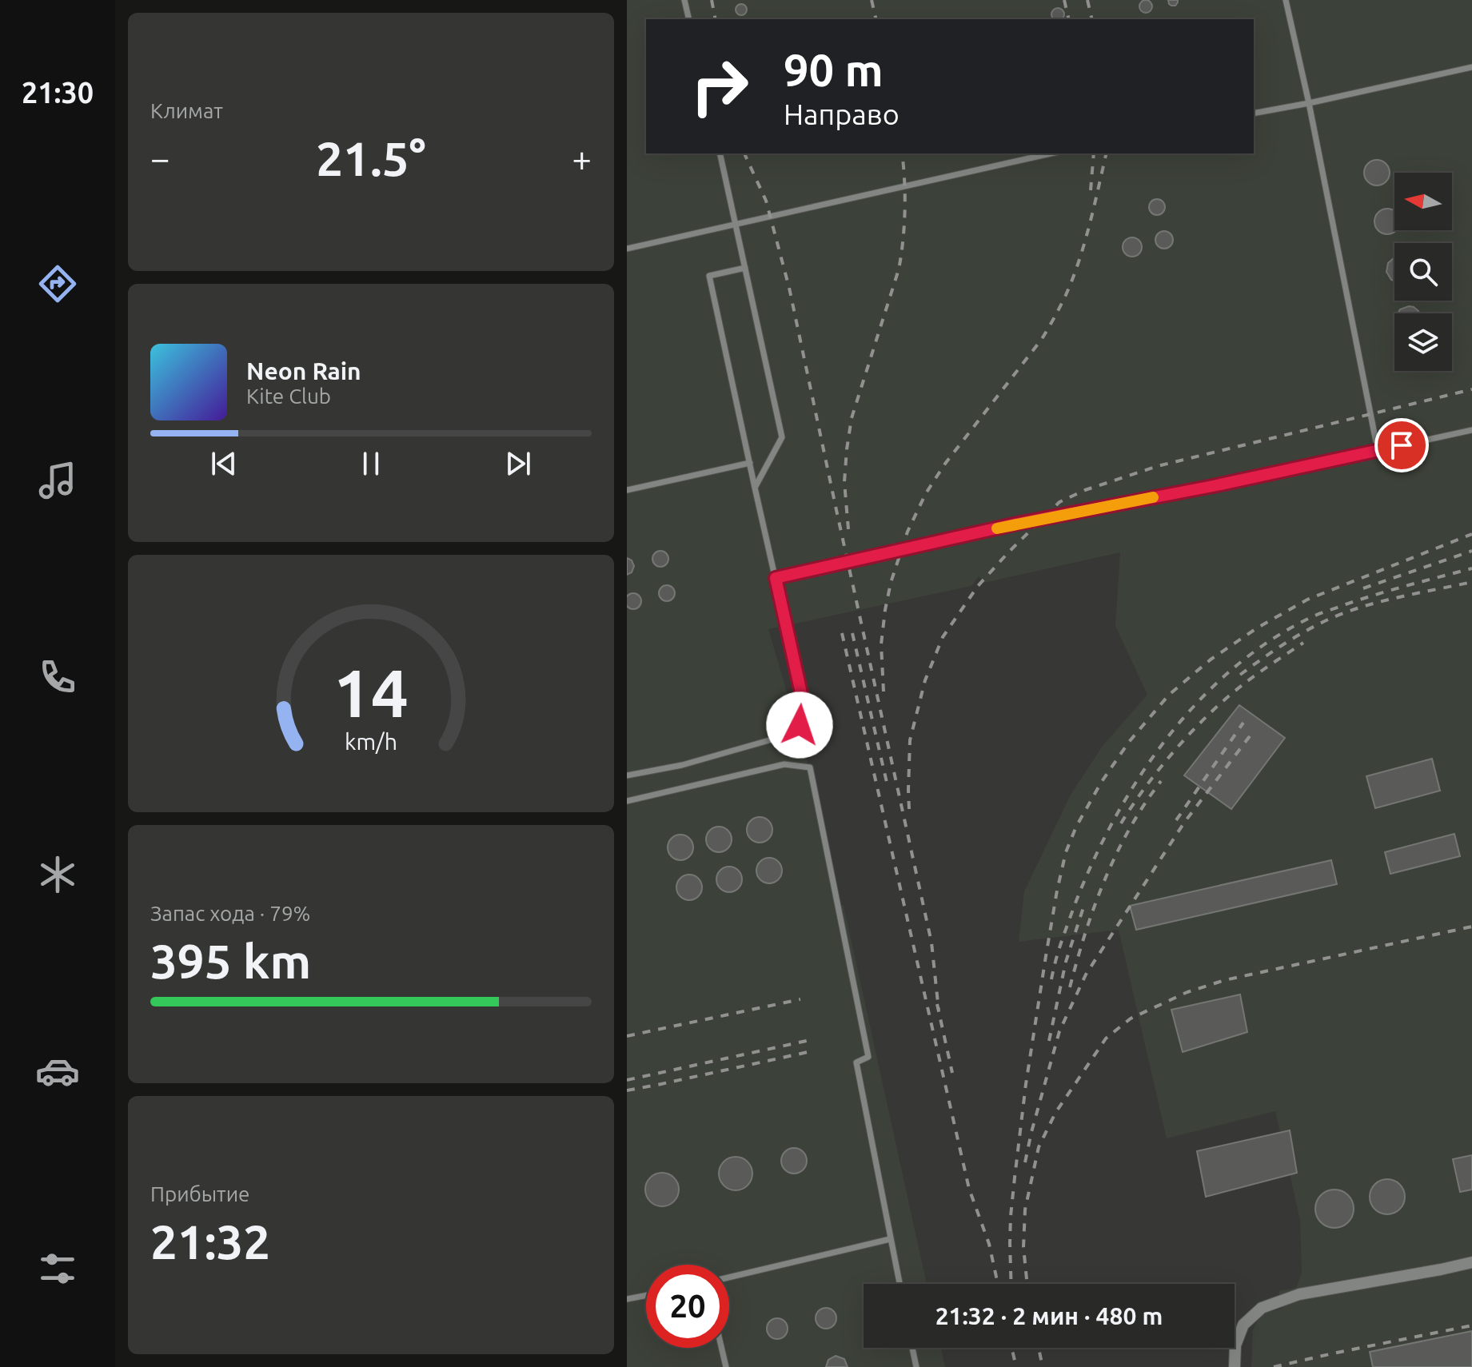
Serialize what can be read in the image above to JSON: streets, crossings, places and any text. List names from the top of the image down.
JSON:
{
  "north": "left",
  "page": {
    "tabs": "21:30",
    "tile": [
      "Климат",
      ["Запас хода · 79%", "395 km"],
      ["Прибытие", "21:32"]
    ],
    "turn": ["90 m", "Направо"],
    "heat": ["−", "21.5°", "+"],
    "song": ["Neon Rain", "Kite Club"],
    "limit": "20",
    "trip": "21:32 · 2 мин · 480 m",
    "gauge": ["14", "km/h"]
  }
}
